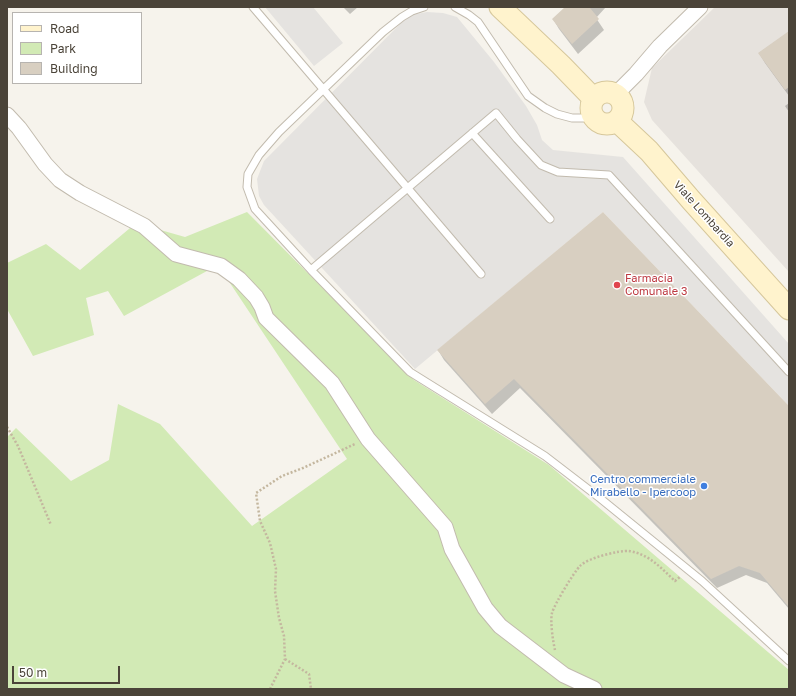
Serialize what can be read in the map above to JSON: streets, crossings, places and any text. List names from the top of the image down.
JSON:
{
  "streets": {
    "main road": ["Viale Lombardia"]
  },
  "places": ["Farmacia Comunale 3", "Centro commerciale Mirabello - Ipercoop"],
  "legend": ["Road", "Park", "Building"],
  "scale_bar": "50 m"
}
